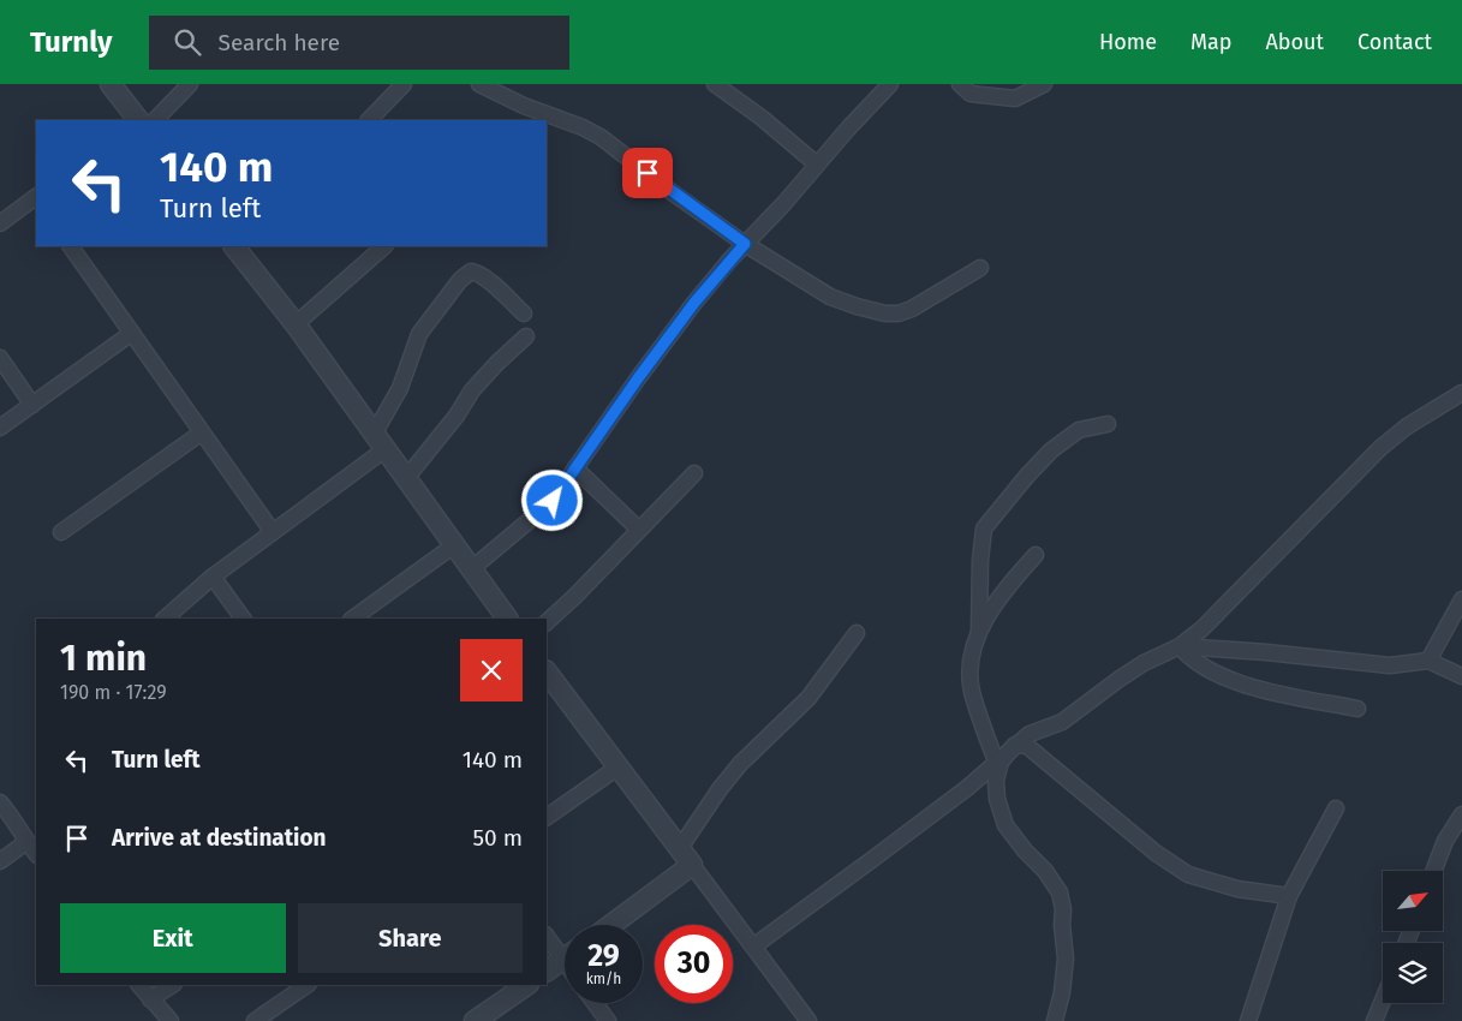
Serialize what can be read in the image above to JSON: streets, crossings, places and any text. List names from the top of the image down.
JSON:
{
  "north": "top right",
  "page": {
    "header": "Turnly",
    "search": "Search here",
    "nav": [
      "Home",
      "Map",
      "About",
      "Contact"
    ],
    "turn": ["140 m", "Turn left"],
    "heading": ["1 min", "190 m · 17:29"],
    "list": [
      {
        "name": "Turn left",
        "value": "140 m"
      },
      {
        "name": "Arrive at destination",
        "value": "50 m"
      }
    ],
    "buttons": ["Exit", "Share"],
    "speed": "29 km/h",
    "limit": "30"
  }
}
